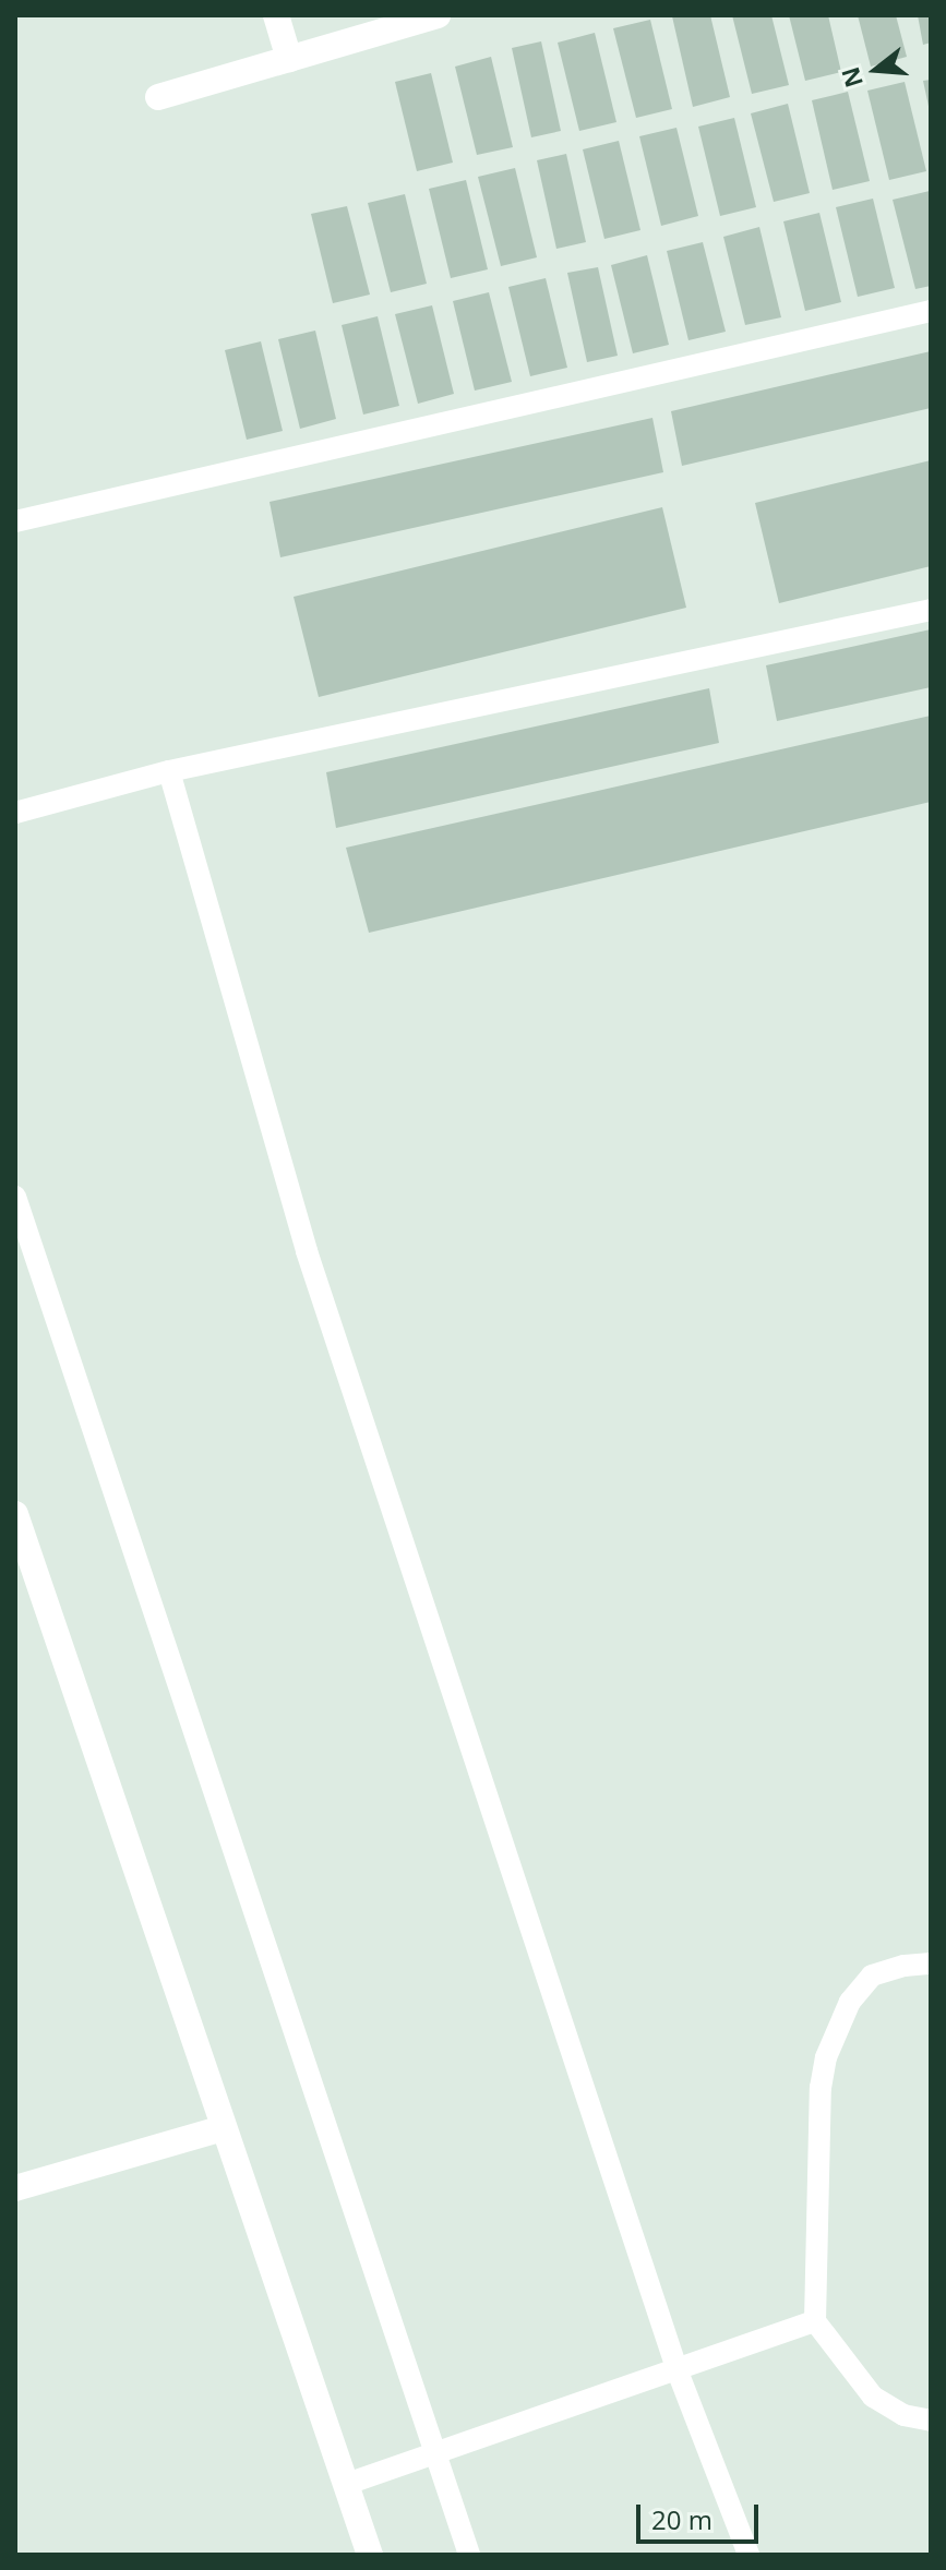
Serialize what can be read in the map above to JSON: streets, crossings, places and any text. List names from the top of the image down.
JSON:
{
  "scale_bar": "20 m",
  "north": "left"
}
